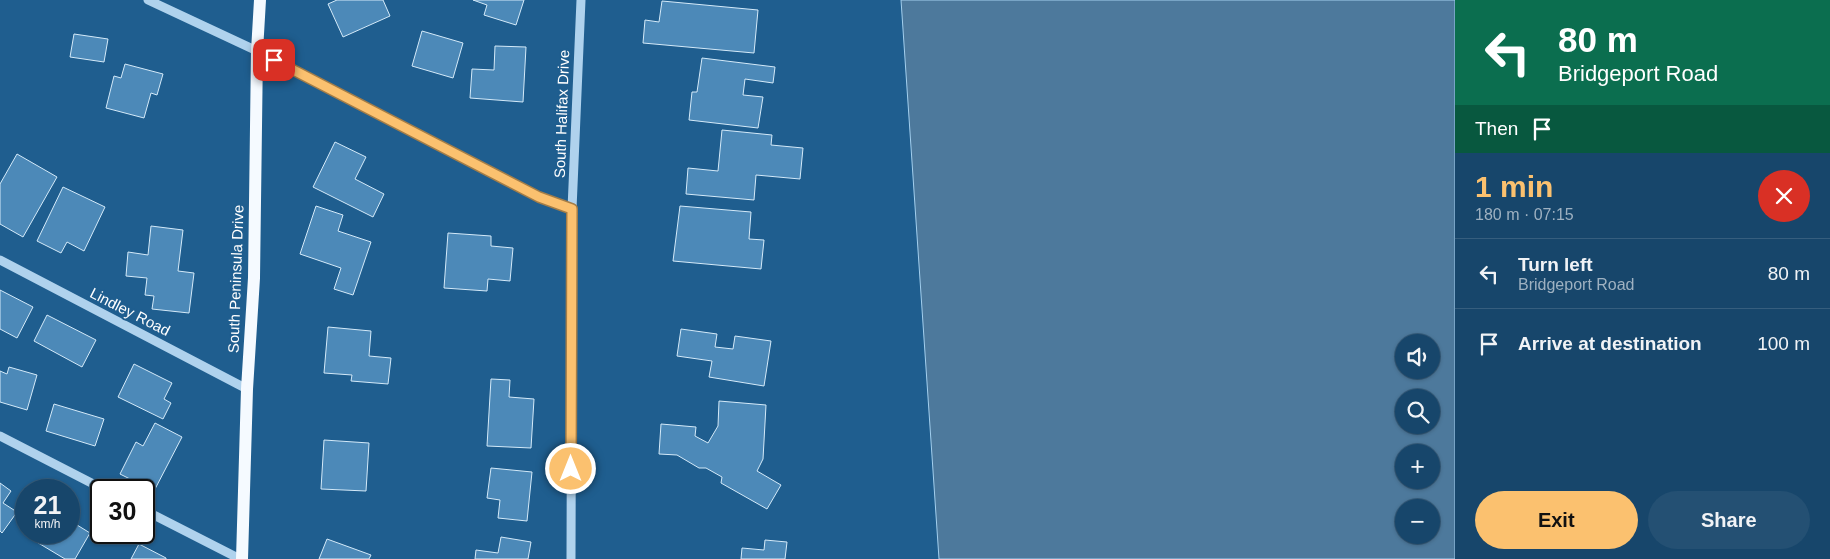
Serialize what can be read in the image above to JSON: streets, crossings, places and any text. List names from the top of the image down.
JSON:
{
  "streets": {
    "main road": ["South Peninsula Drive"],
    "street": ["South Halifax Drive", "Lindley Road"]
  },
  "crossings": [
    ["South Peninsula Drive", "Lindley Road"]
  ],
  "page": {
    "turn": ["80 m", "Bridgeport Road"],
    "then": "Then",
    "heading": ["1 min", "180 m · 07:15"],
    "list": [
      {
        "name": "Turn left",
        "note": "Bridgeport Road",
        "value": "80 m"
      },
      {
        "name": "Arrive at destination",
        "value": "100 m"
      }
    ],
    "map_buttons": ["+", "−"],
    "speed": "21 km/h",
    "limit": "30",
    "buttons": ["Exit", "Share"]
  }
}
